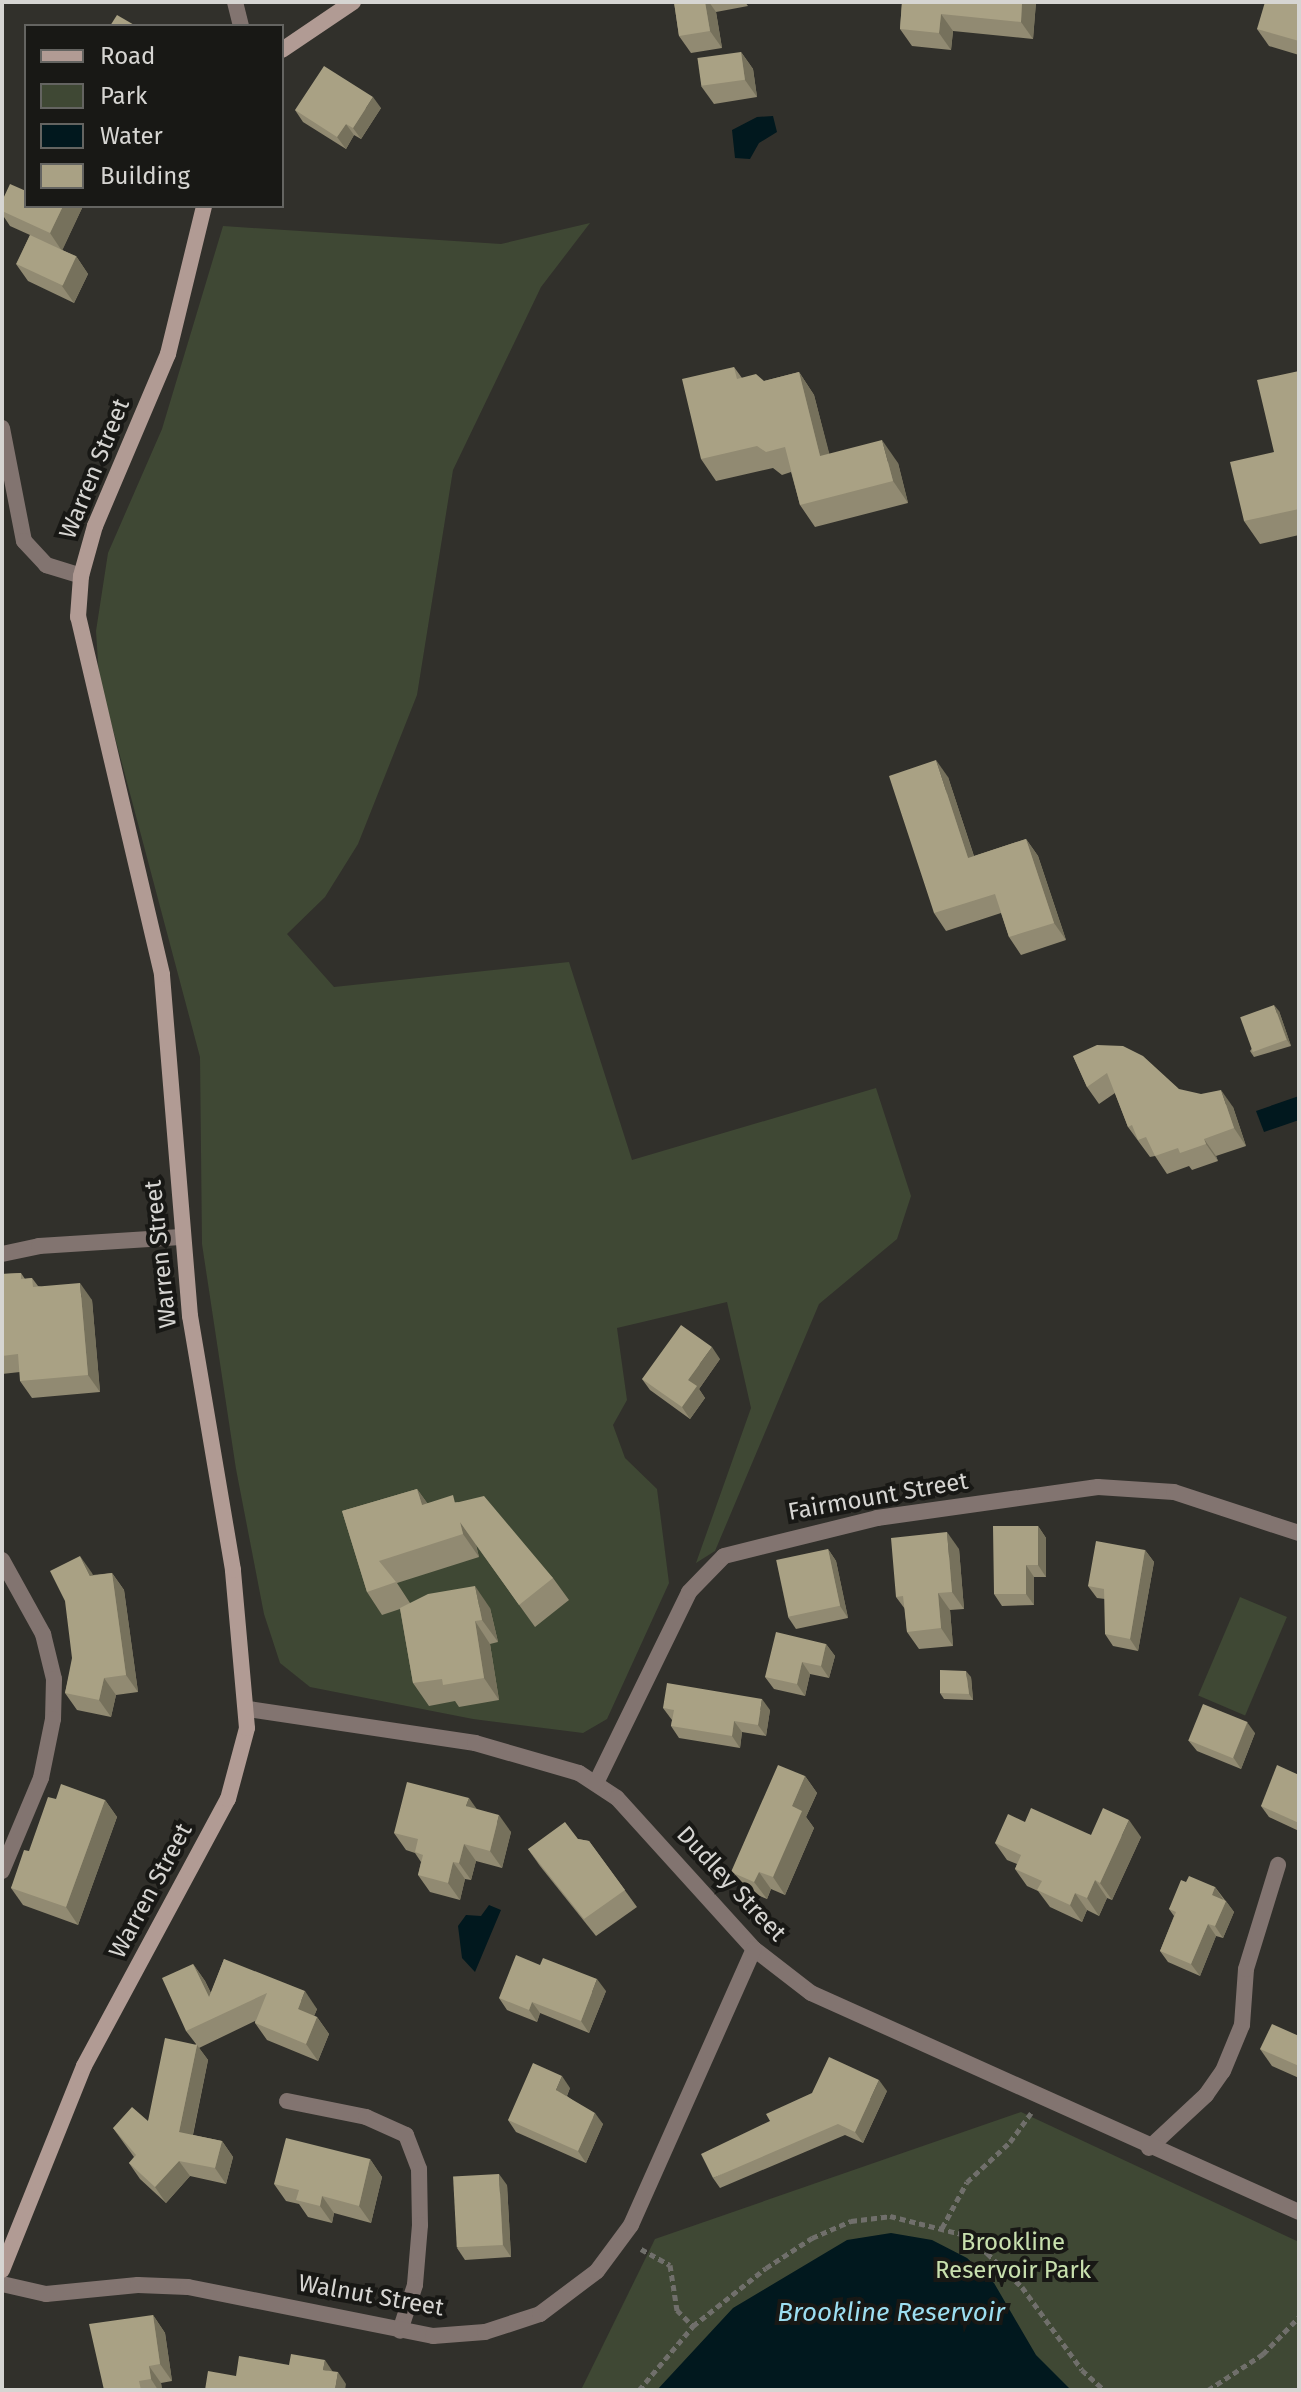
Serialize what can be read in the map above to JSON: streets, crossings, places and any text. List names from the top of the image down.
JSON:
{
  "streets": {
    "street": [
      "Warren Street",
      "Fairmount Street",
      "Dudley Street",
      "Walnut Street"
    ]
  },
  "crossings": [
    ["Warren Street", "Dudley Street"],
    ["Fairmount Street", "Dudley Street"],
    ["Dudley Street", "Walnut Street"]
  ],
  "water": ["Brookline Reservoir"],
  "parks": ["Brookline Reservoir Park"],
  "legend": [
    "Road",
    "Park",
    "Water",
    "Building"
  ]
}
